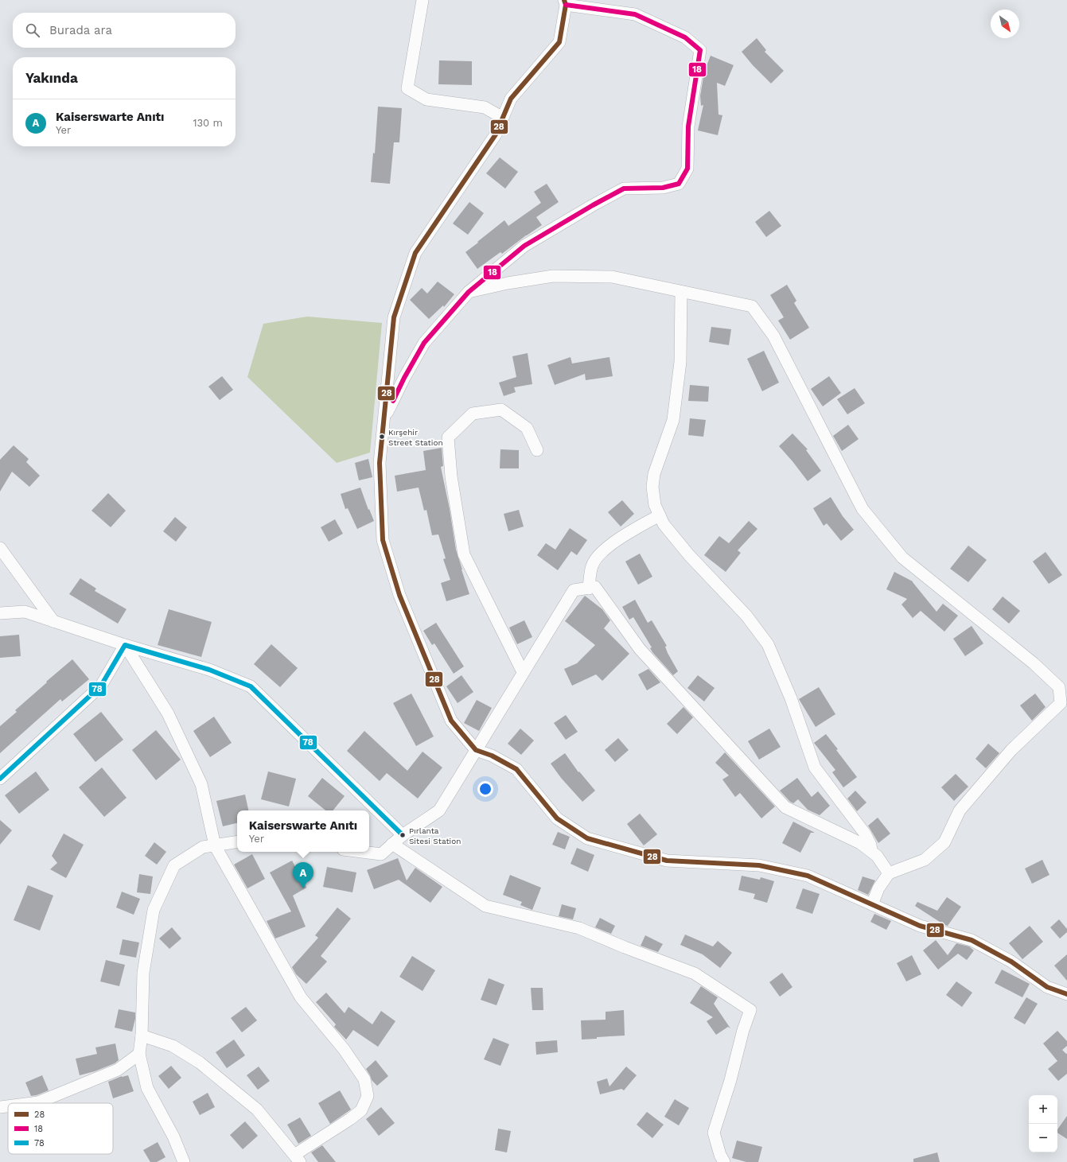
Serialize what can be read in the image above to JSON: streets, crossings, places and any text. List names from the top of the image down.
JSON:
{
  "places": ["Kırşehir Street Station", "Pırlanta Sitesi Station"],
  "lines": ["transit line 28", "transit line 18", "transit line 78"],
  "legend": ["28", "18", "78"],
  "north": "bottom right",
  "page": {
    "search": "Burada ara",
    "heading": "Yakında",
    "list": [
      {
        "mark": "A",
        "name": "Kaiserswarte Anıtı",
        "note": "Yer",
        "value": "130 m"
      }
    ],
    "popup": ["Kaiserswarte Anıtı", "Yer"],
    "pins": "A",
    "map_buttons": ["+", "−"]
  }
}
